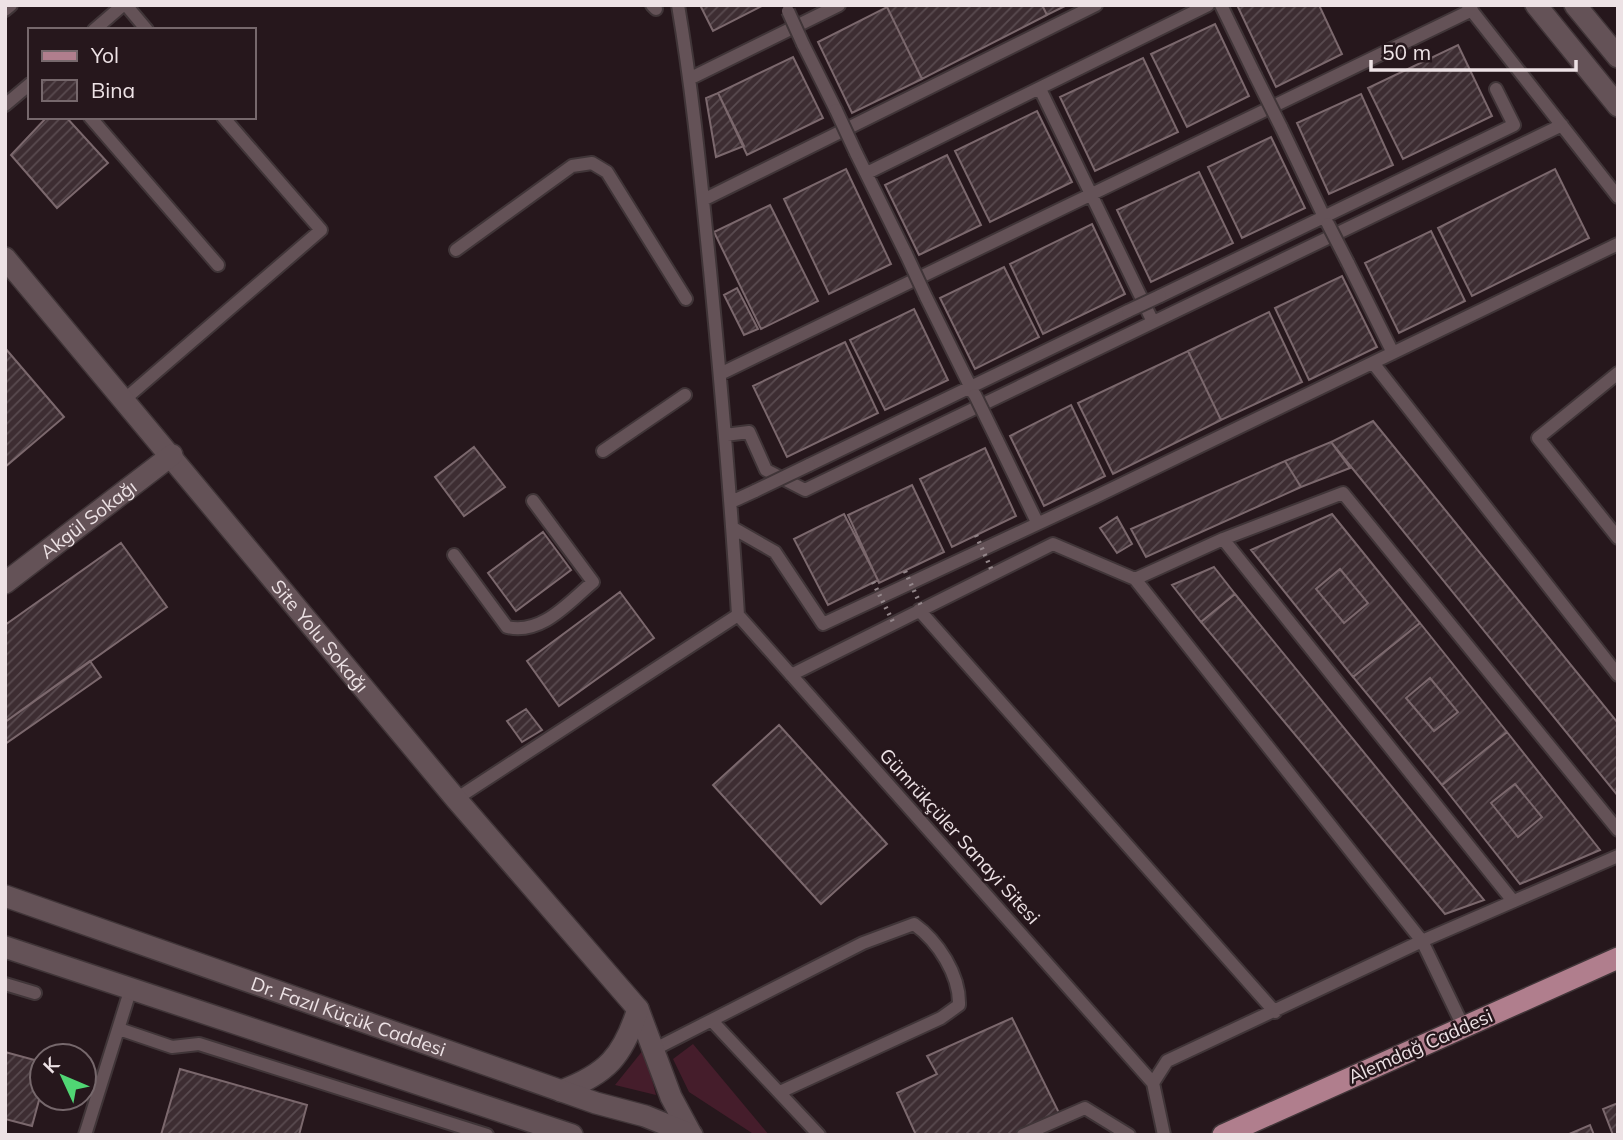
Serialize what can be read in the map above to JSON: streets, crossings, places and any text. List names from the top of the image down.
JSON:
{
  "streets": {
    "main road": ["Alemdağ Caddesi"],
    "street": ["Akgül Sokağı", "Site Yolu Sokağı", "Dr. Fazıl Küçük Caddesi"],
    "lane": ["Gümrükçüler Sanayi Sitesi"]
  },
  "crossings": [
    ["Akgül Sokağı", "Site Yolu Sokağı"]
  ],
  "legend": ["Yol", "Bina"],
  "scale_bar": "50 m",
  "north": "top left"
}
